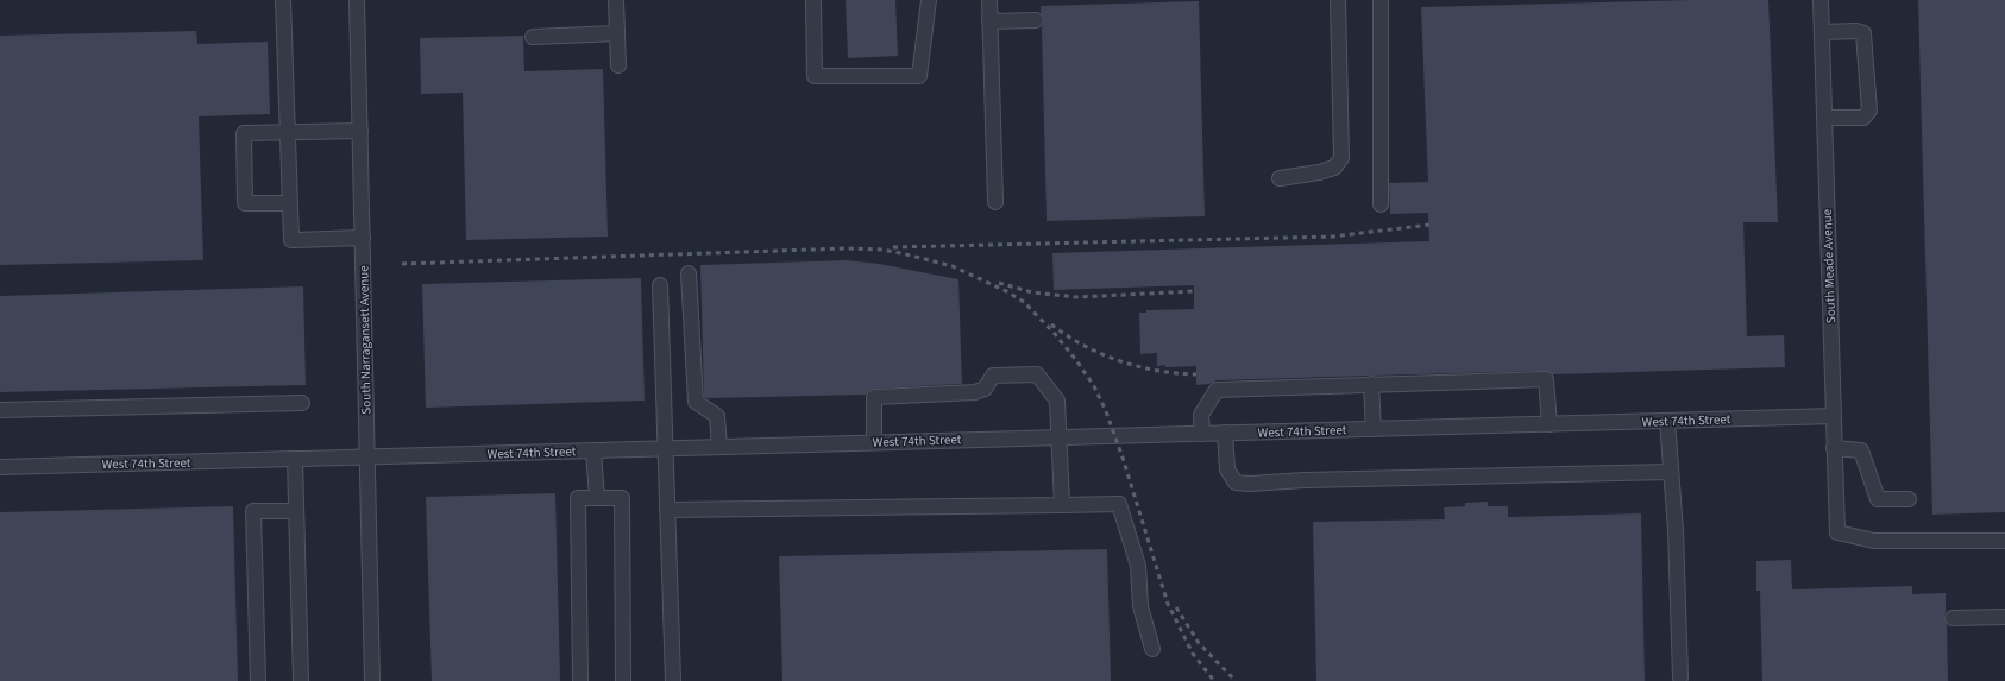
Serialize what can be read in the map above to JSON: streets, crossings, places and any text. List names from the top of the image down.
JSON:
{
  "streets": {
    "street": ["South Meade Avenue", "South Narragansett Avenue", "West 74th Street"]
  },
  "crossings": [
    ["South Meade Avenue", "West 74th Street"],
    ["South Narragansett Avenue", "West 74th Street"]
  ]
}
